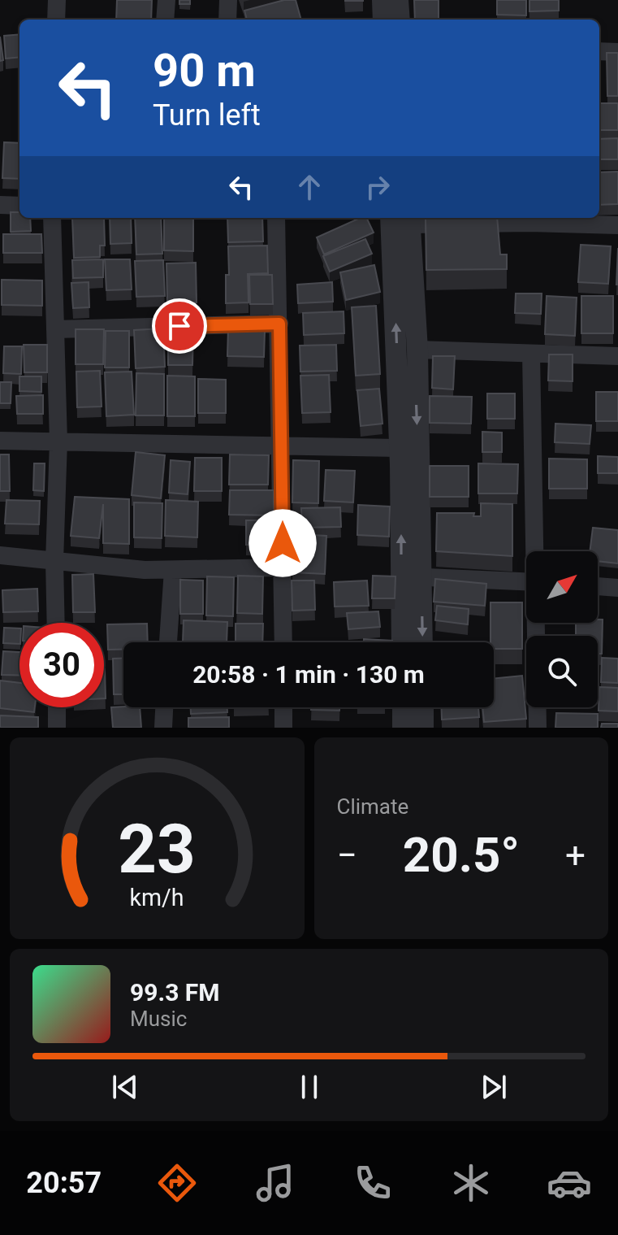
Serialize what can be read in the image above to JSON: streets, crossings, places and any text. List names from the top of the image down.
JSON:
{
  "north": "top right",
  "page": {
    "turn": ["90 m", "Turn left"],
    "limit": "30",
    "trip": "20:58 · 1 min · 130 m",
    "tile": "Climate",
    "heat": ["−", "20.5°", "+"],
    "song": ["99.3 FM", "Music"],
    "tabs": "20:57",
    "gauge": ["23", "km/h"]
  }
}
